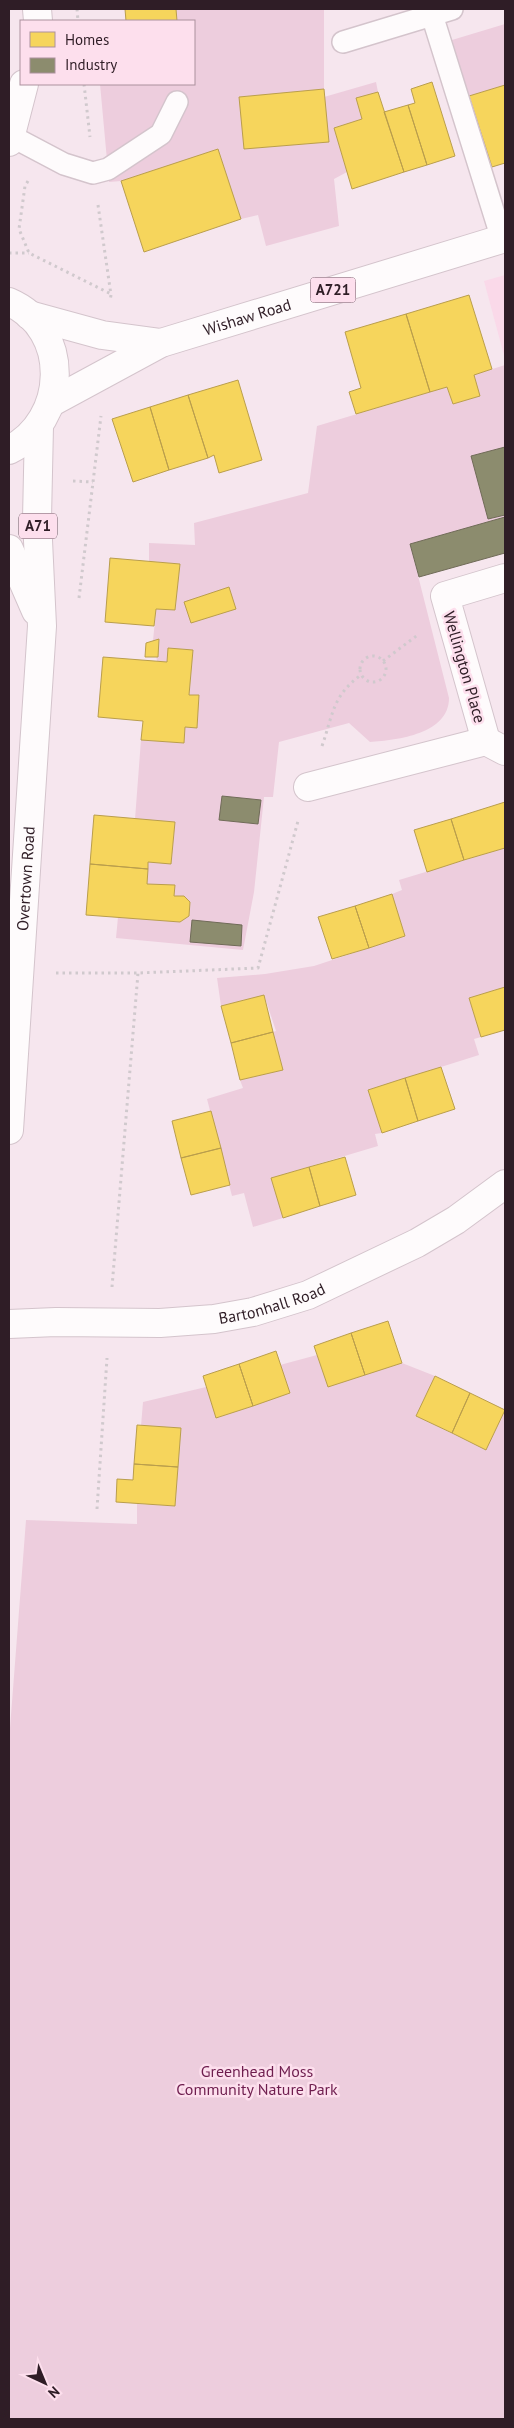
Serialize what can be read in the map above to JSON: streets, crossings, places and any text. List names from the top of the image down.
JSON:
{
  "streets": {
    "main road": [
      "A721",
      "Wishaw Road",
      "A71",
      "Wellington Place",
      "Overtown Road",
      "Bartonhall Road"
    ]
  },
  "crossings": [
    ["Wishaw Road", "Overtown Road"]
  ],
  "parks": ["Greenhead Moss Community Nature Park"],
  "legend": ["Homes", "Industry"],
  "north": "bottom right"
}
